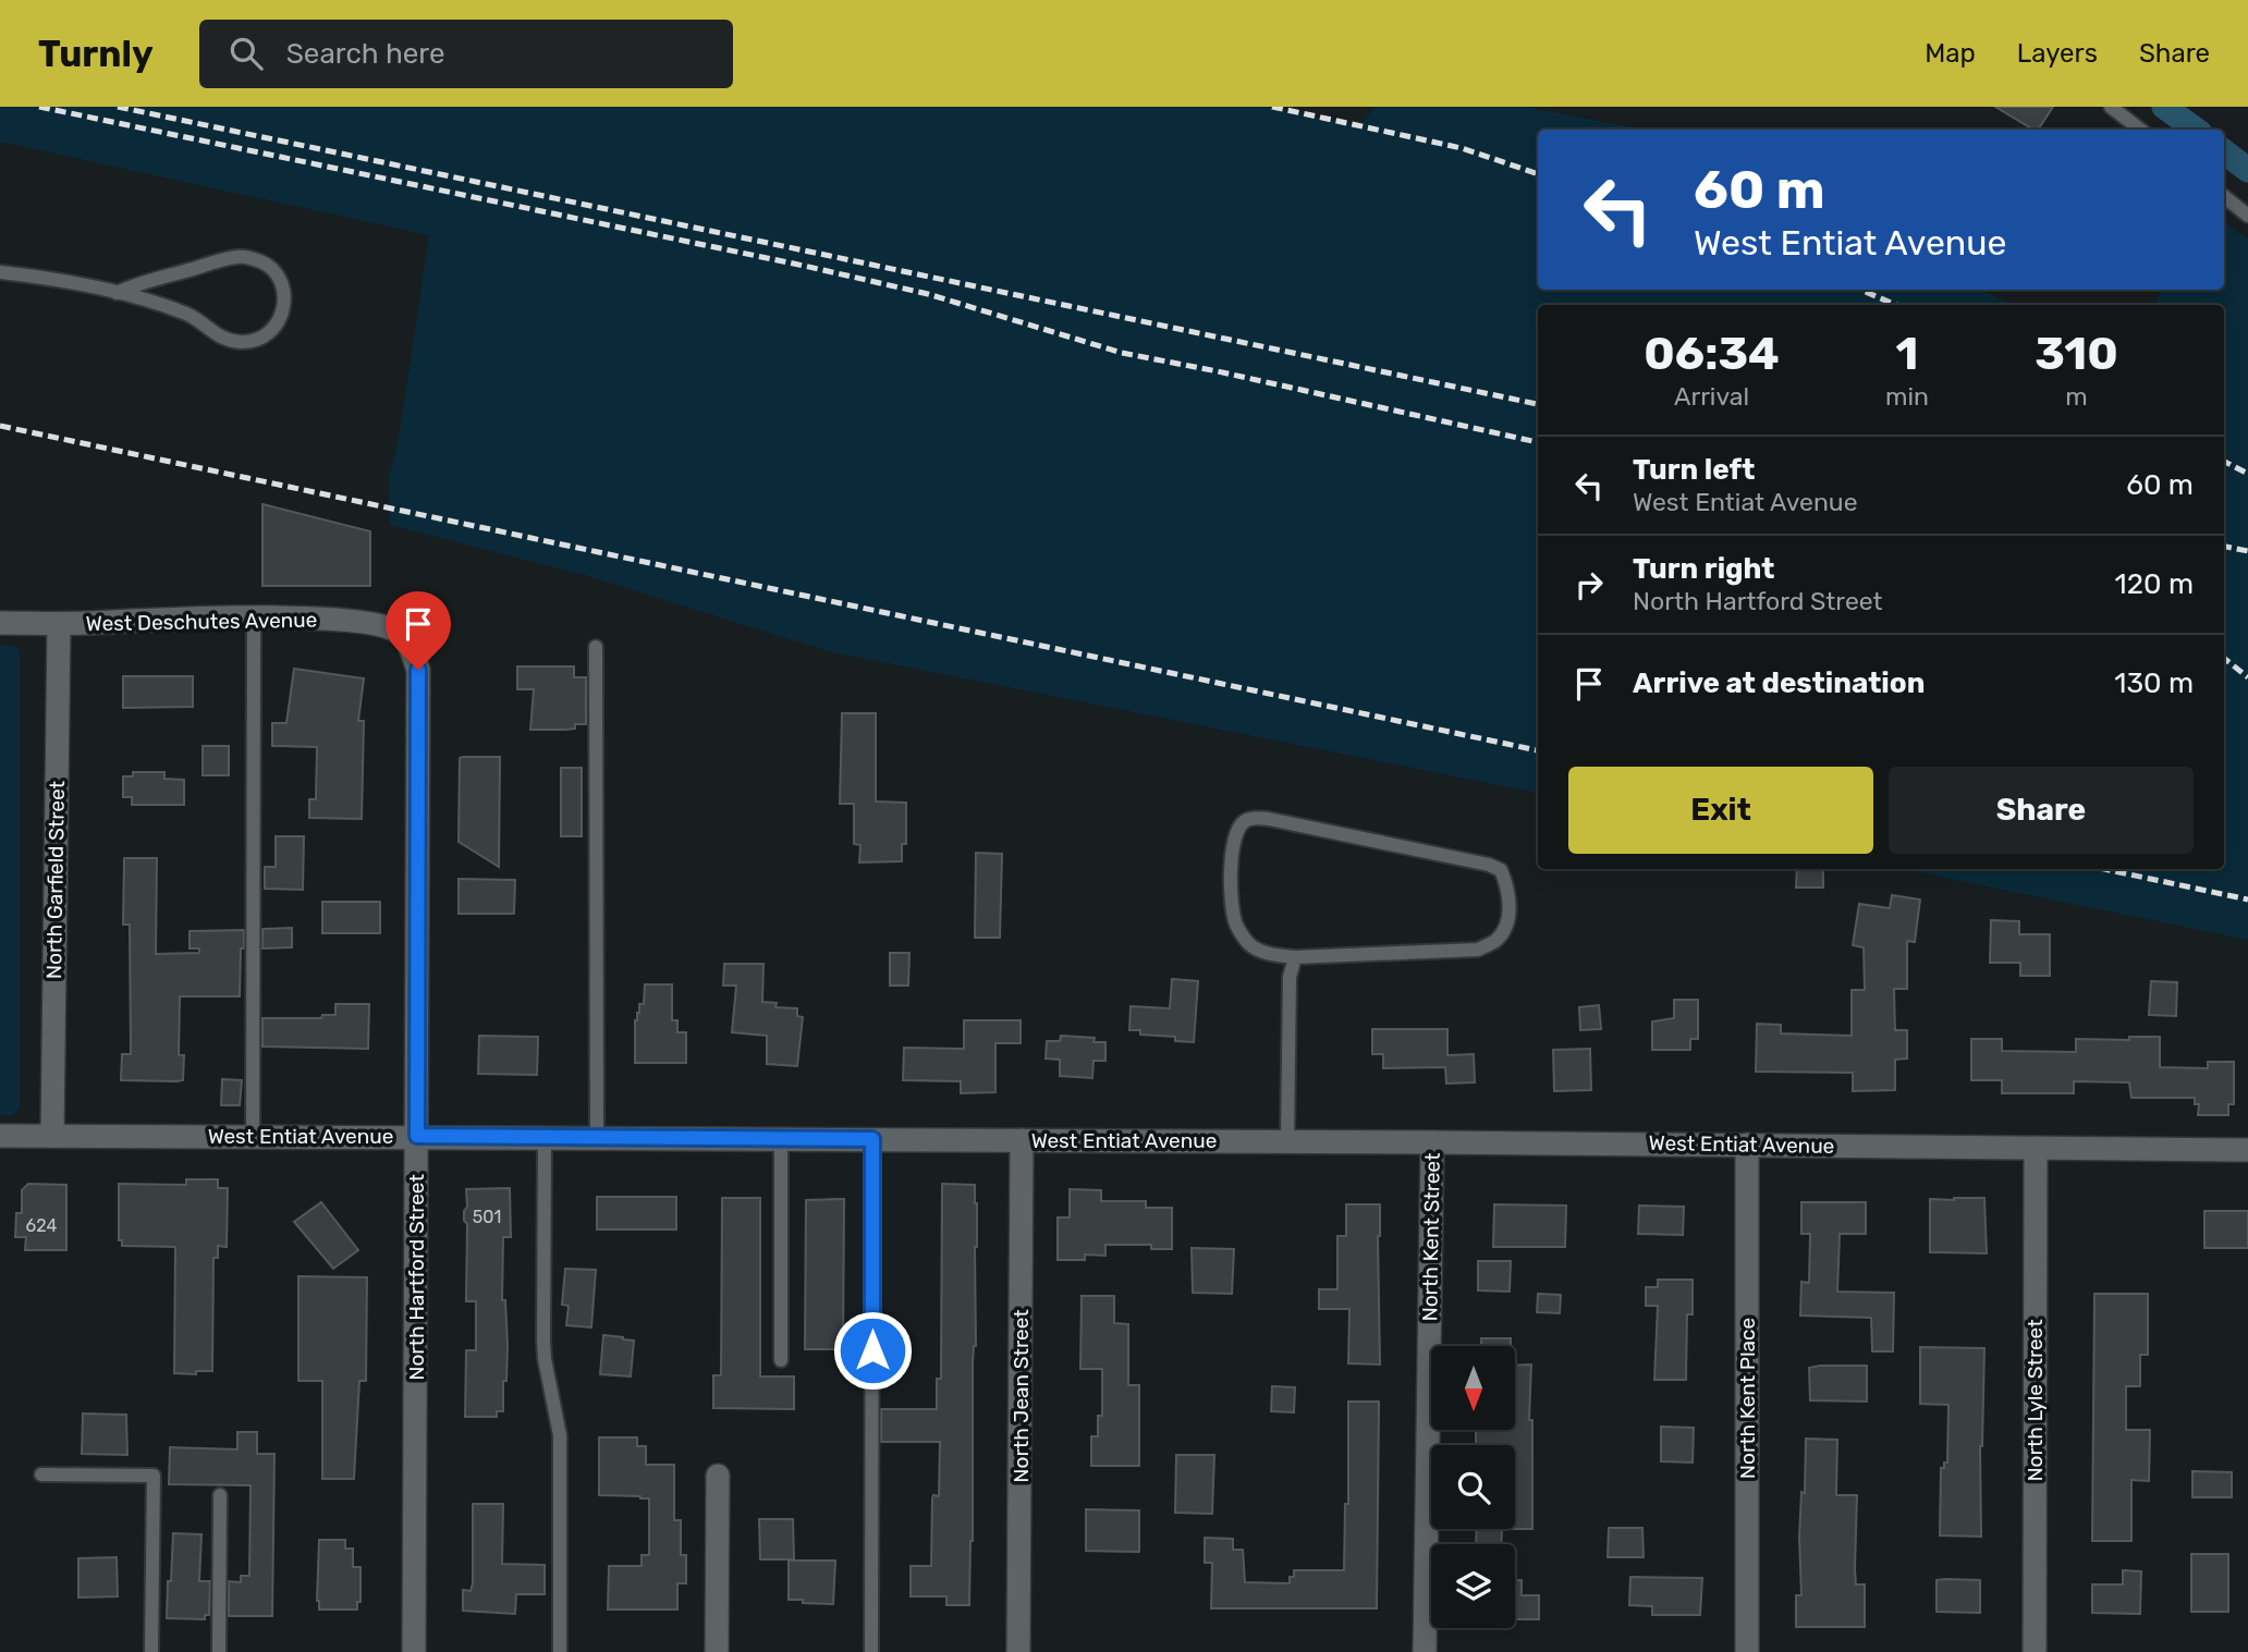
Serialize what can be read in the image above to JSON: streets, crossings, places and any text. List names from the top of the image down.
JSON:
{
  "streets": {
    "street": [
      "West Deschutes Avenue",
      "North Garfield Street",
      "West Entiat Avenue",
      "North Kent Street",
      "North Hartford Street",
      "North Jean Street",
      "North Kent Place",
      "North Lyle Street"
    ]
  },
  "crossings": [
    ["West Deschutes Avenue", "North Garfield Street"],
    ["West Deschutes Avenue", "North Hartford Street"],
    ["North Garfield Street", "West Entiat Avenue"],
    ["West Entiat Avenue", "North Kent Street"],
    ["West Entiat Avenue", "North Hartford Street"],
    ["West Entiat Avenue", "North Jean Street"],
    ["West Entiat Avenue", "North Kent Place"],
    ["West Entiat Avenue", "North Lyle Street"]
  ],
  "house_numbers": ["501", "624"],
  "north": "bottom",
  "page": {
    "header": "Turnly",
    "search": "Search here",
    "nav": ["Map", "Layers", "Share"],
    "turn": ["60 m", "West Entiat Avenue"],
    "eta": [
      "06:34",
      "Arrival",
      "1",
      "min",
      "310",
      "m"
    ],
    "list": [
      {
        "name": "Turn left",
        "note": "West Entiat Avenue",
        "value": "60 m"
      },
      {
        "name": "Turn right",
        "note": "North Hartford Street",
        "value": "120 m"
      },
      {
        "name": "Arrive at destination",
        "value": "130 m"
      }
    ],
    "buttons": ["Exit", "Share"]
  }
}
